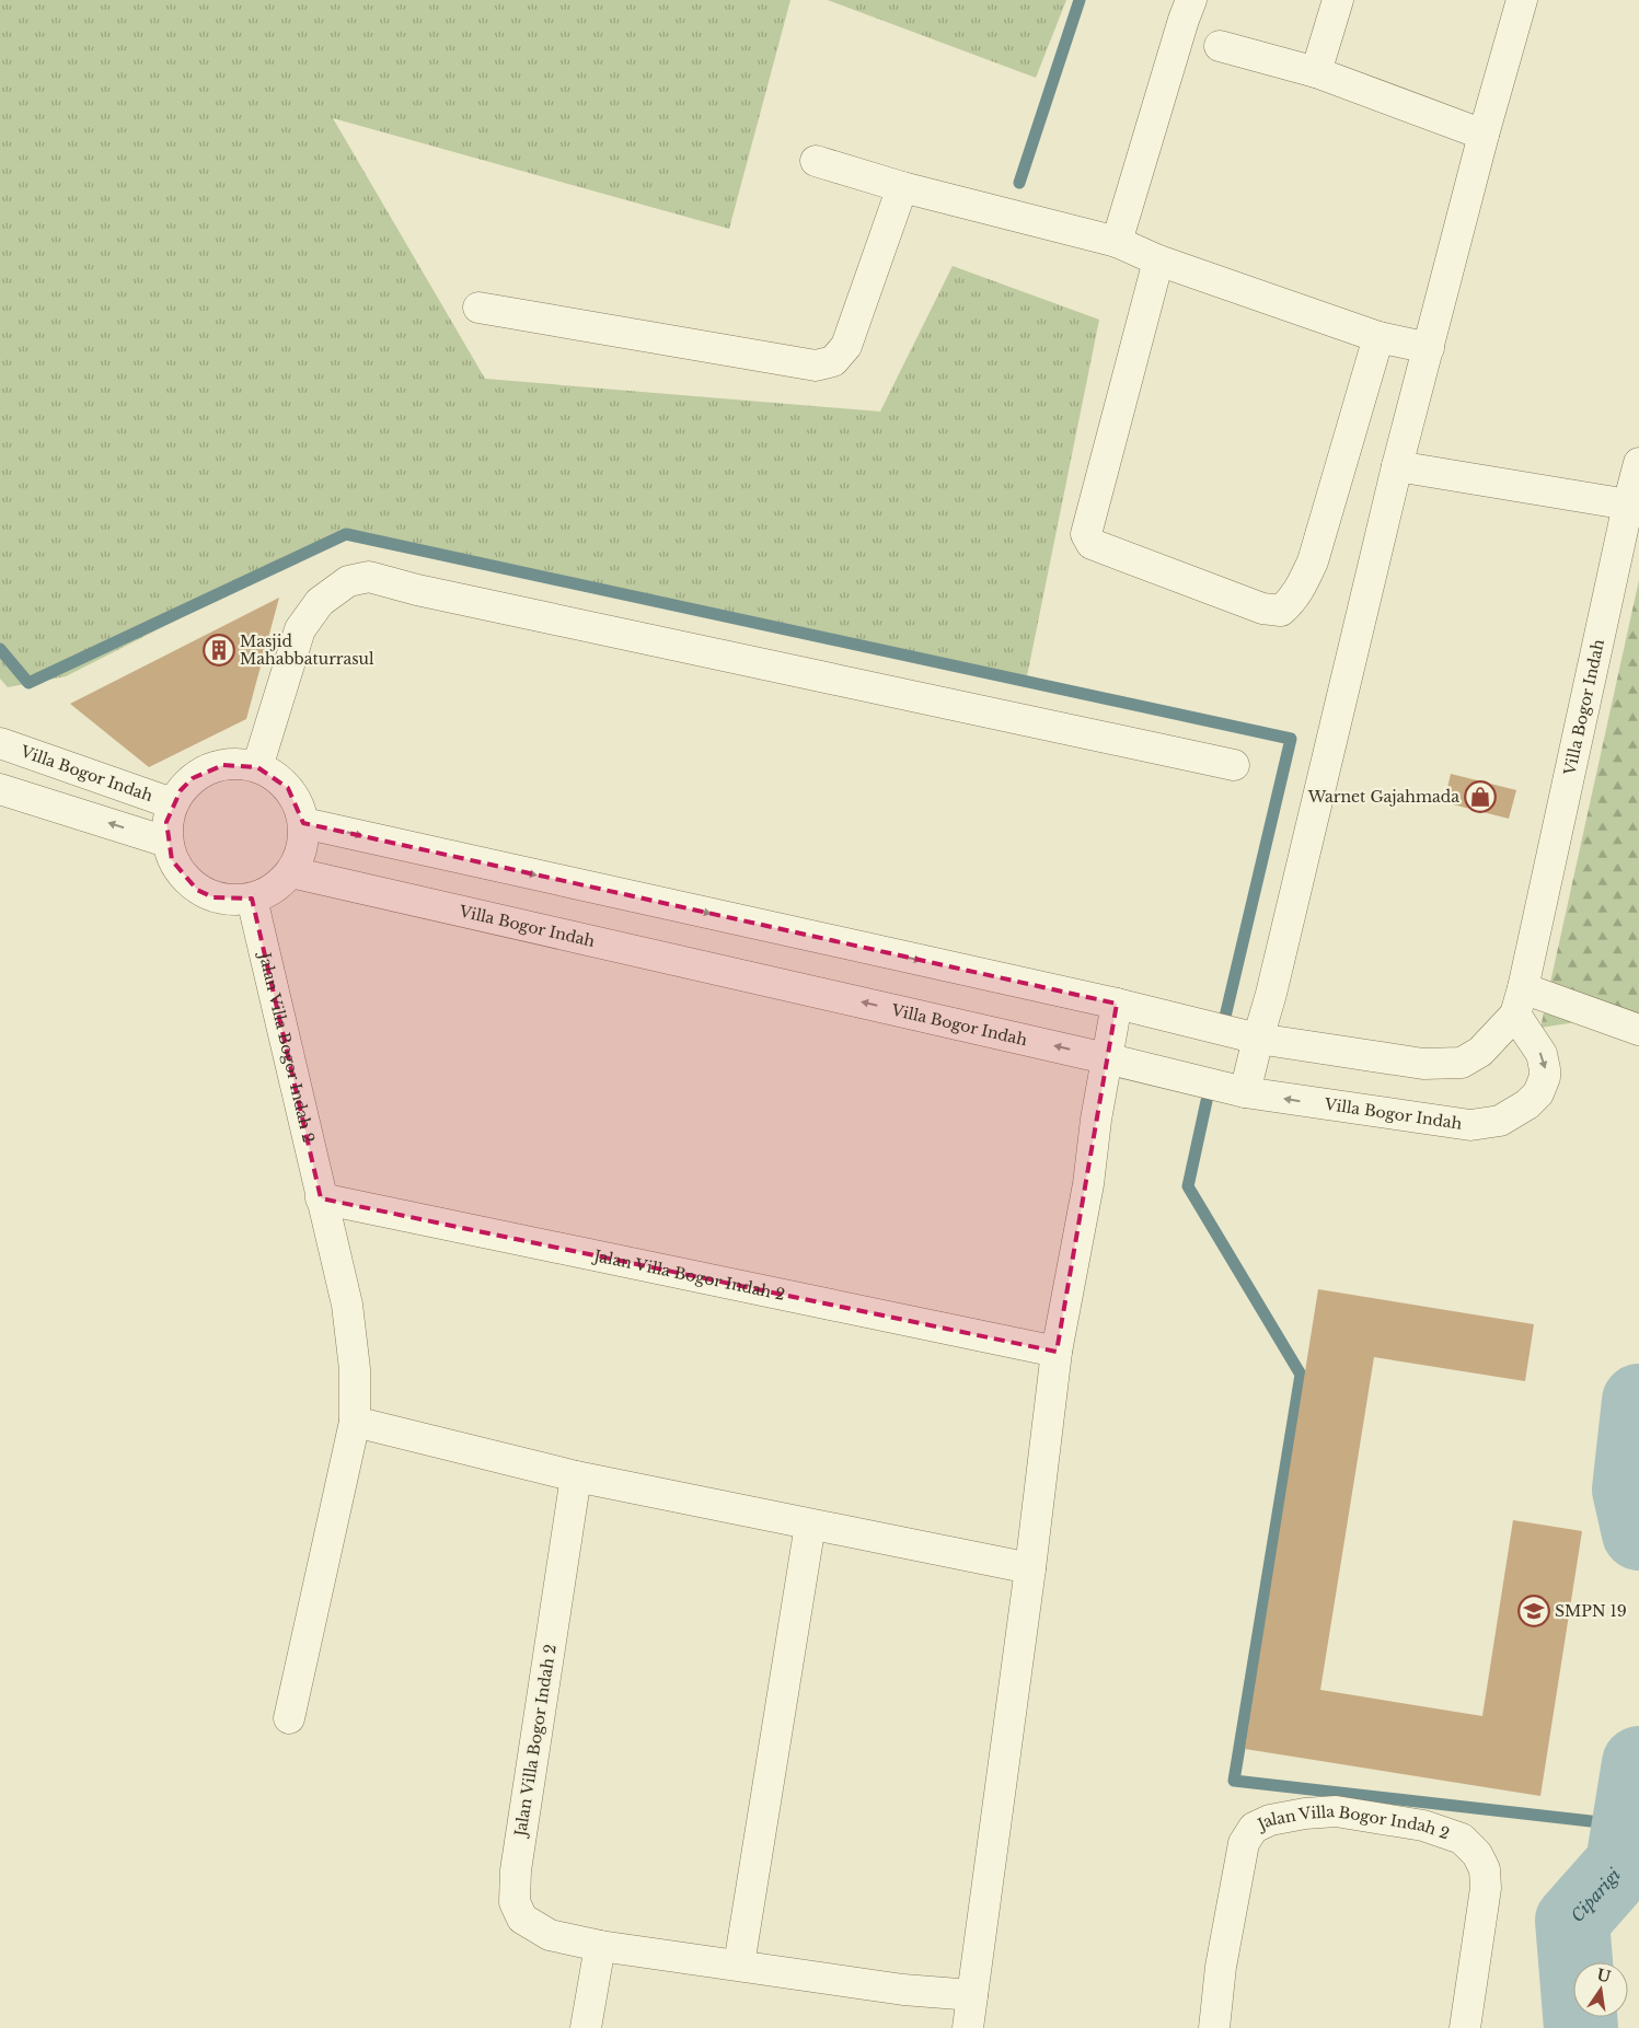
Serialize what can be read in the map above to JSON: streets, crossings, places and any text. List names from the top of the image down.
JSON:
{
  "streets": {
    "street": ["Villa Bogor Indah", "Jalan Villa Bogor Indah 2"]
  },
  "crossings": [
    ["Villa Bogor Indah", "Jalan Villa Bogor Indah 2"]
  ],
  "water": ["Ciparigi"],
  "places": {
    "building": ["Masjid Mahabbaturrasul"],
    "shop": ["Warnet Gajahmada"],
    "school or university": ["SMPN 19"]
  },
  "north": "top"
}
